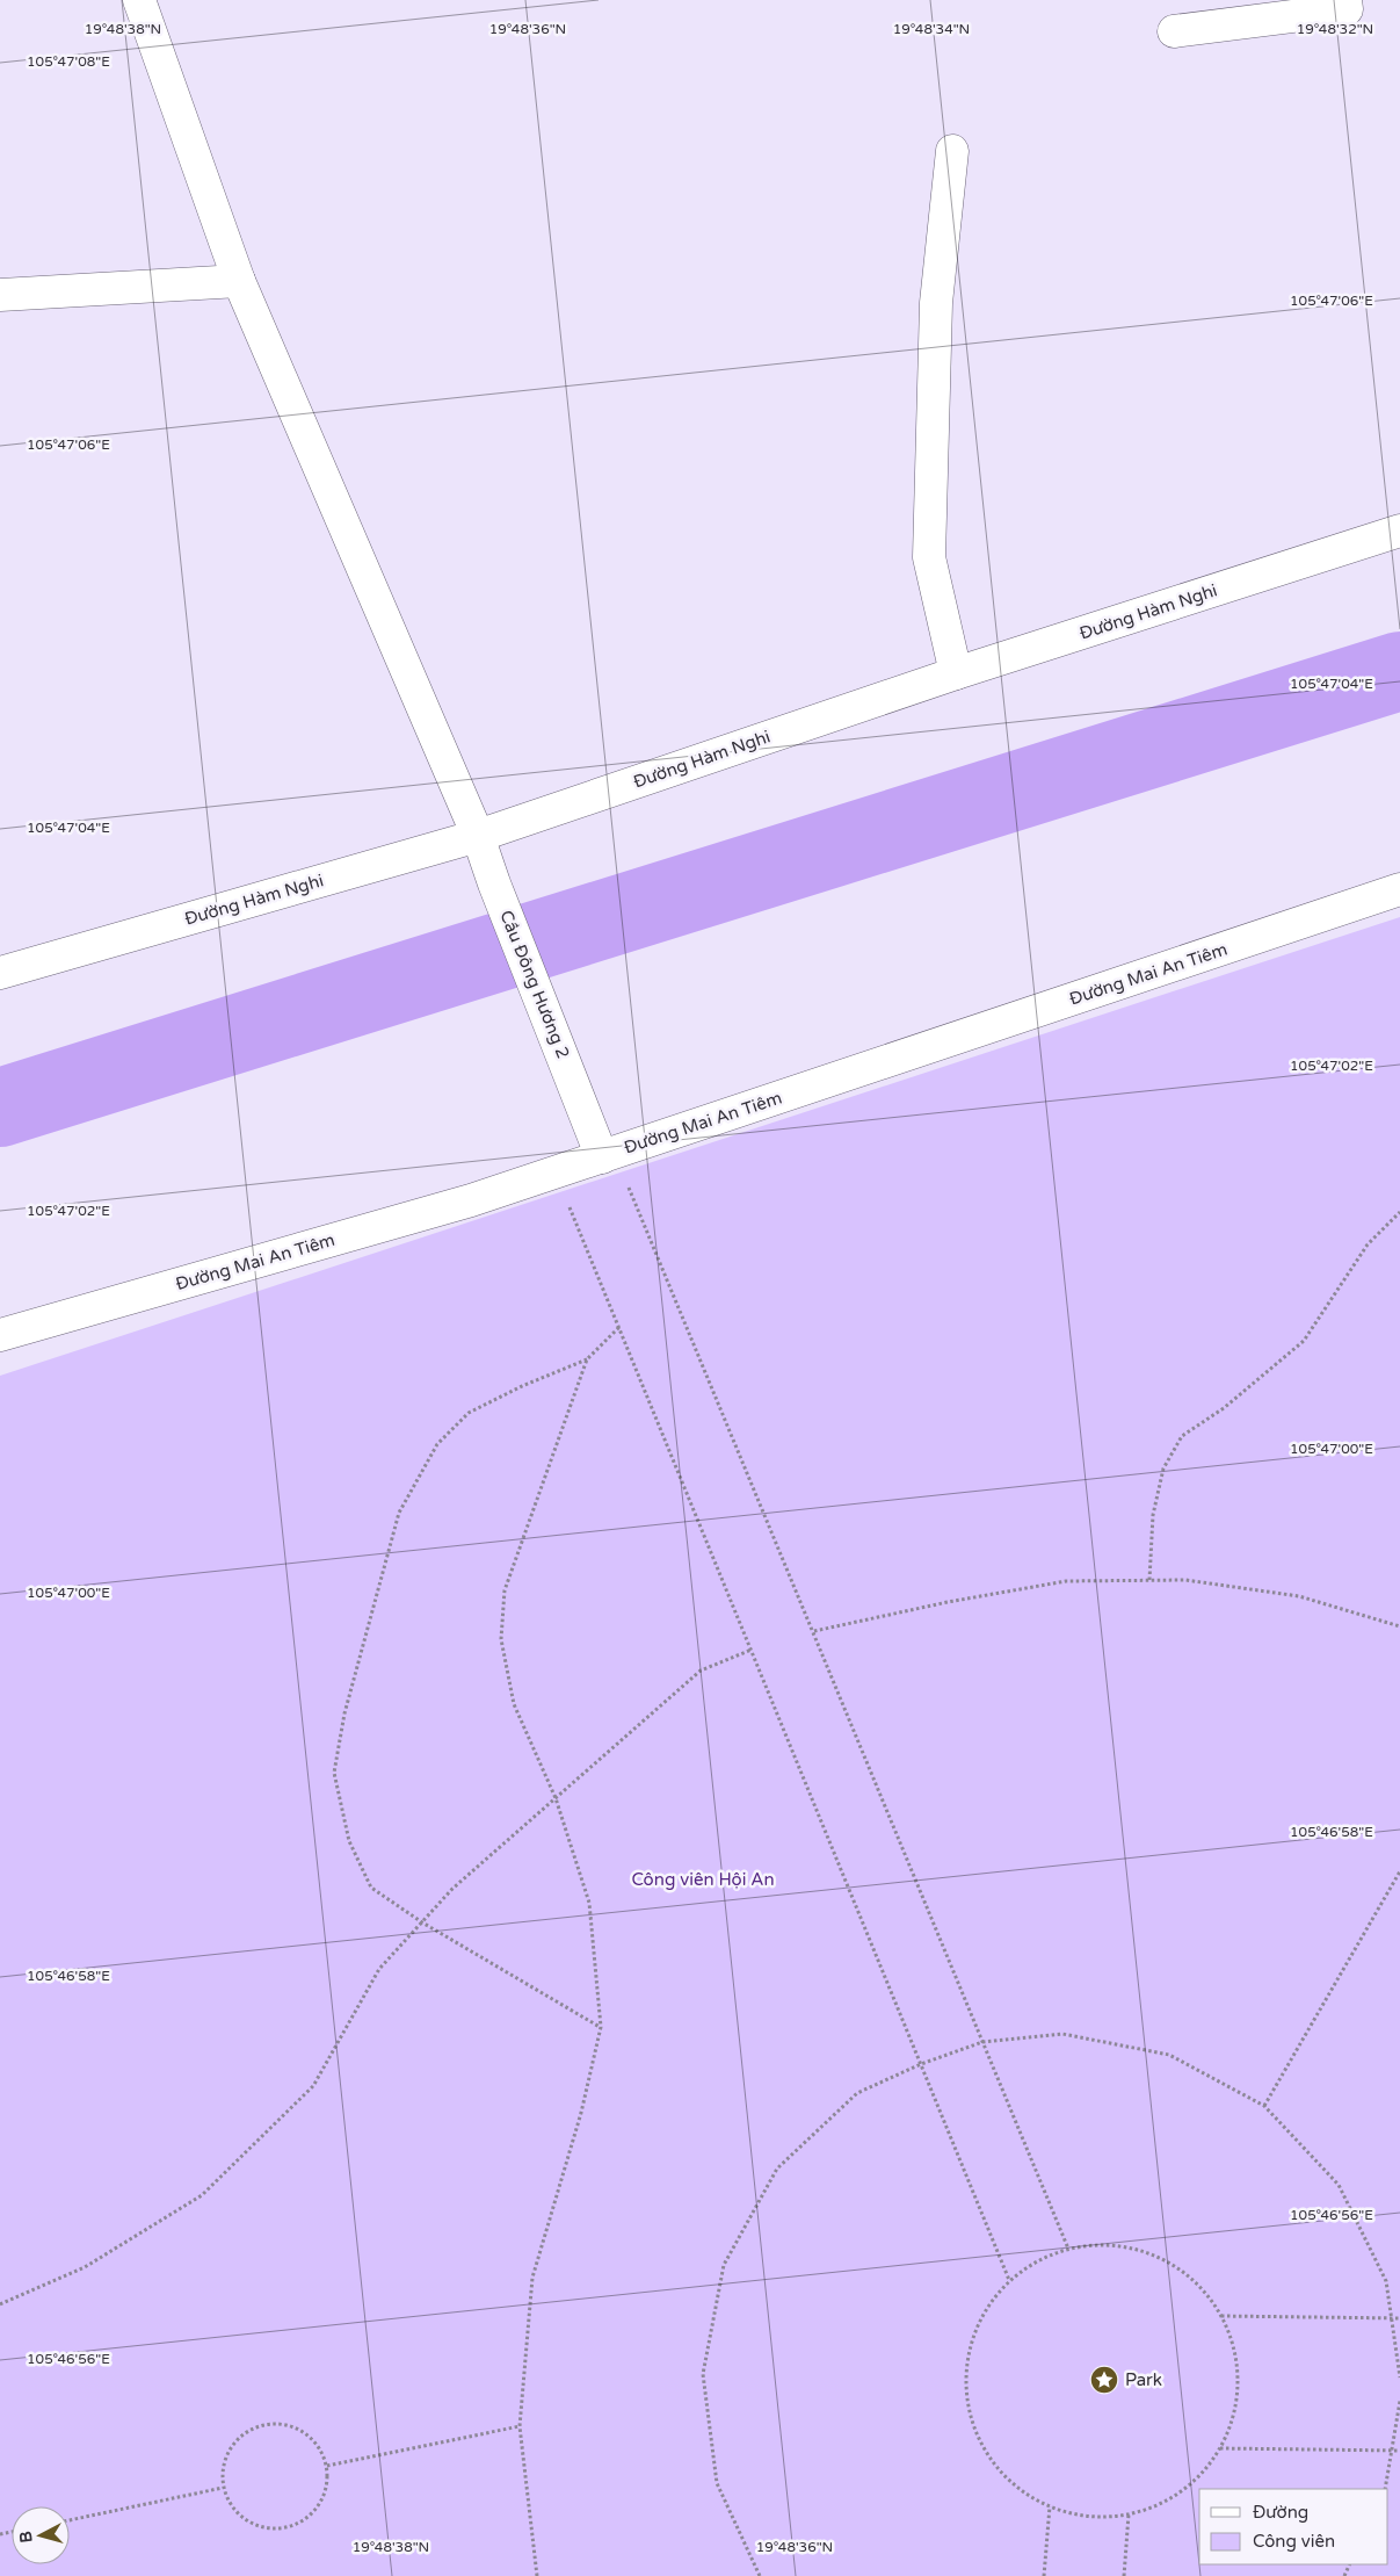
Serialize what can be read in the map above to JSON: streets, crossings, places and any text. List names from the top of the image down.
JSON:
{
  "streets": {
    "street": ["Đường Hàm Nghi", "Đường Mai An Tiêm", "Cầu Đông Hương 2"]
  },
  "crossings": [
    ["Đường Hàm Nghi", "Cầu Đông Hương 2"],
    ["Đường Mai An Tiêm", "Cầu Đông Hương 2"]
  ],
  "parks": ["Công viên Hội An"],
  "places": {
    "place": ["Park"]
  },
  "legend": ["Đường", "Công viên"],
  "north": "left",
  "coordinates": [
    "19°48'38\"N",
    "19°48'36\"N",
    "19°48'34\"N",
    "19°48'32\"N",
    "105°47'08\"E",
    "105°47'06\"E",
    "105°47'04\"E",
    "105°47'02\"E",
    "105°47'00\"E",
    "105°46'58\"E",
    "105°46'56\"E"
  ]
}
